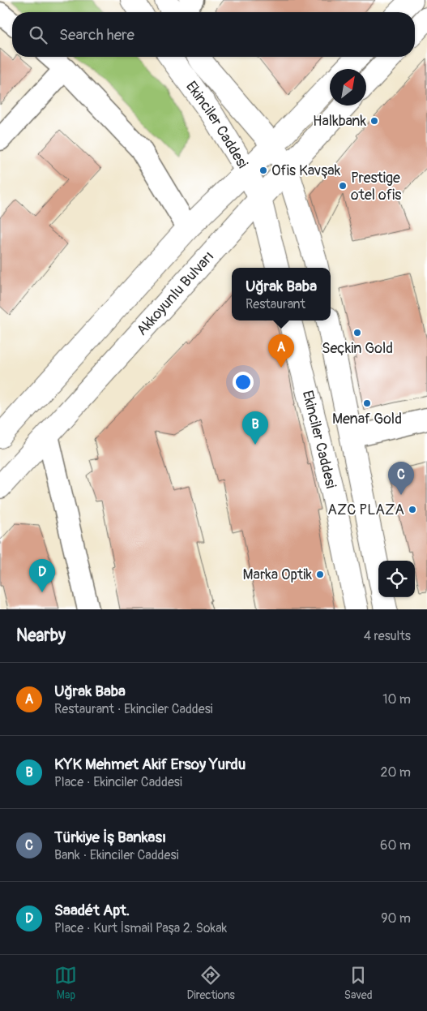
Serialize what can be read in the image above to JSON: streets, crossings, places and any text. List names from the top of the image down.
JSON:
{
  "streets": {
    "main road": ["Ekinciler Caddesi", "Akkoyunlu Bulvarı"]
  },
  "crossings": [
    ["Ekinciler Caddesi", "Akkoyunlu Bulvarı"]
  ],
  "places": [
    "Halkbank",
    "Ofis Kavşak",
    "Prestige otel ofis",
    "Seçkin Gold",
    "Menaf Gold",
    "AZC PLAZA",
    "Marka Optik"
  ],
  "north": "top right",
  "page": {
    "search": "Search here",
    "popup": ["Uğrak Baba", "Restaurant"],
    "pins": [
      "A",
      "B",
      "C",
      "D"
    ],
    "heading": ["Nearby", "4 results"],
    "list": [
      {
        "mark": "A",
        "name": "Uğrak Baba",
        "note": "Restaurant · Ekinciler Caddesi",
        "value": "10 m"
      },
      {
        "mark": "B",
        "name": "KYK Mehmet Akif Ersoy Yurdu",
        "note": "Place · Ekinciler Caddesi",
        "value": "20 m"
      },
      {
        "mark": "C",
        "name": "Türkiye İş Bankası",
        "note": "Bank · Ekinciler Caddesi",
        "value": "60 m"
      },
      {
        "mark": "D",
        "name": "Saadét Apt.",
        "note": "Place · Kurt İsmail Paşa 2. Sokak",
        "value": "90 m"
      }
    ],
    "nav": ["Map", "Directions", "Saved"]
  }
}
